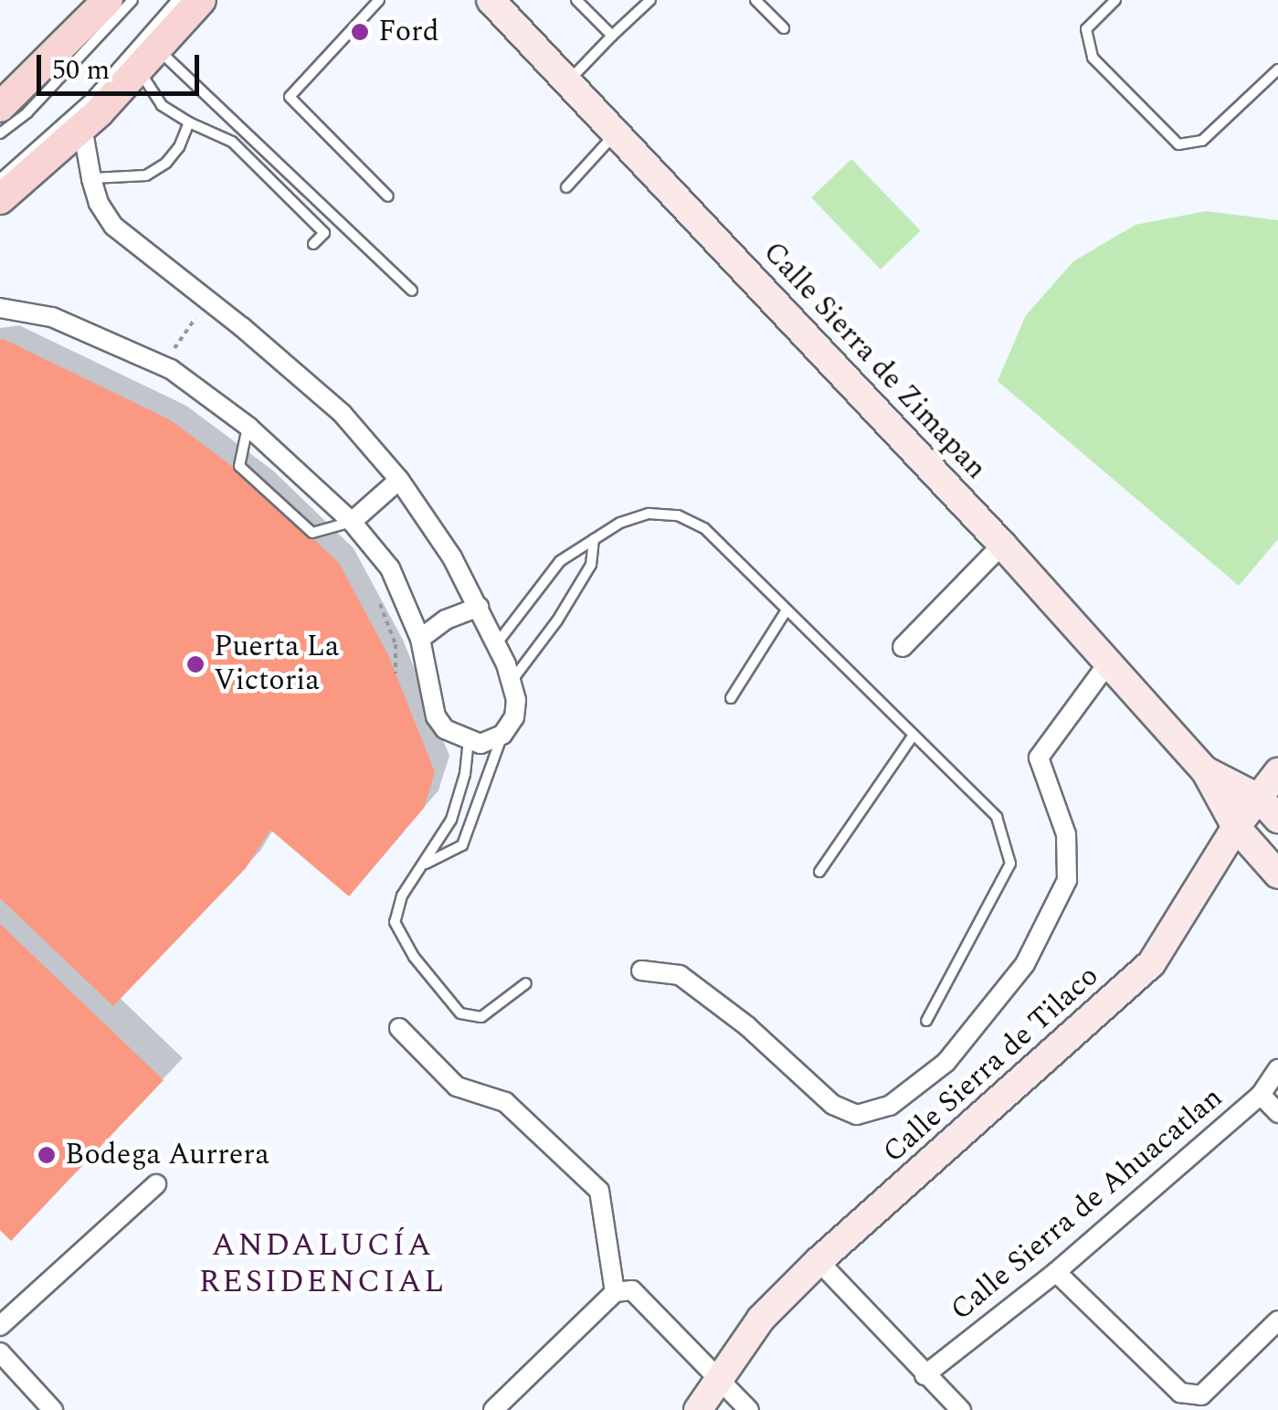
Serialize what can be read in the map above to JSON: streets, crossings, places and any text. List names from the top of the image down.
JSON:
{
  "streets": {
    "street": ["Calle Sierra de Zimapan", "Calle Sierra de Tilaco", "Calle Sierra de Ahuacatlan"]
  },
  "crossings": [
    ["Calle Sierra de Zimapan", "Calle Sierra de Tilaco"]
  ],
  "districts": ["ANDALUCÍA RESIDENCIAL"],
  "places": ["Ford", "Puerta La Victoria", "Bodega Aurrera"],
  "scale_bar": "50 m"
}
